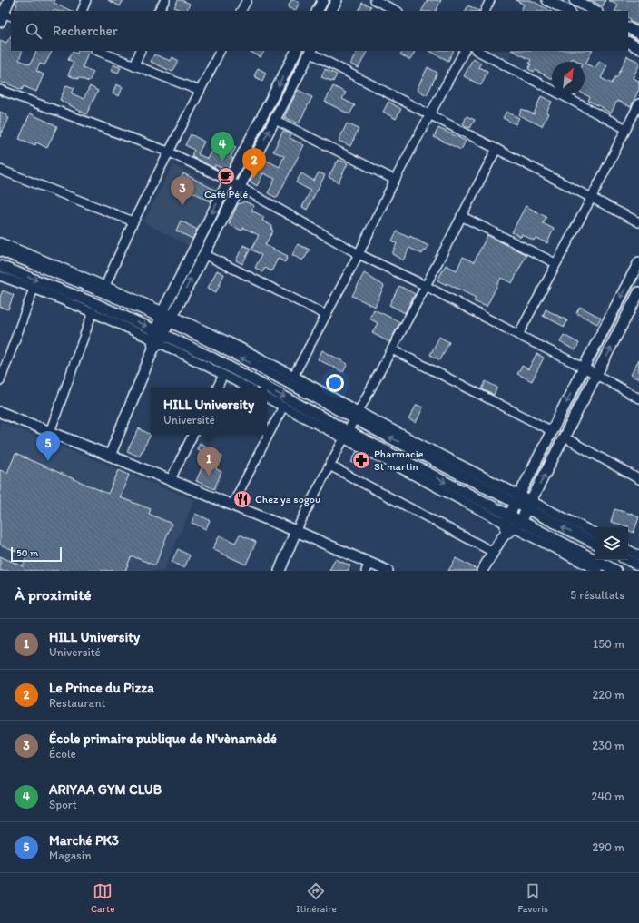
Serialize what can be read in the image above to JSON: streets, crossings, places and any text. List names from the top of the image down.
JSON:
{
  "places": {
    "cafe": ["Café Pélé"],
    "pharmacy": ["Pharmacie St martin"],
    "restaurant": ["Chez ya sogou"]
  },
  "scale_bar": "50 m",
  "north": "top right",
  "page": {
    "search": "Rechercher",
    "pins": [
      "4",
      "2",
      "3",
      "5",
      "1"
    ],
    "popup": ["HILL University", "Université"],
    "scale": "50 m",
    "heading": ["À proximité", "5 résultats"],
    "list": [
      {
        "mark": "1",
        "name": "HILL University",
        "note": "Université",
        "value": "150 m"
      },
      {
        "mark": "2",
        "name": "Le Prince du Pizza",
        "note": "Restaurant",
        "value": "220 m"
      },
      {
        "mark": "3",
        "name": "École primaire publique de N'vènamèdé",
        "note": "École",
        "value": "230 m"
      },
      {
        "mark": "4",
        "name": "ARIYAA GYM CLUB",
        "note": "Sport",
        "value": "240 m"
      },
      {
        "mark": "5",
        "name": "Marché PK3",
        "note": "Magasin",
        "value": "290 m"
      }
    ],
    "nav": ["Carte", "Itinéraire", "Favoris"]
  }
}
